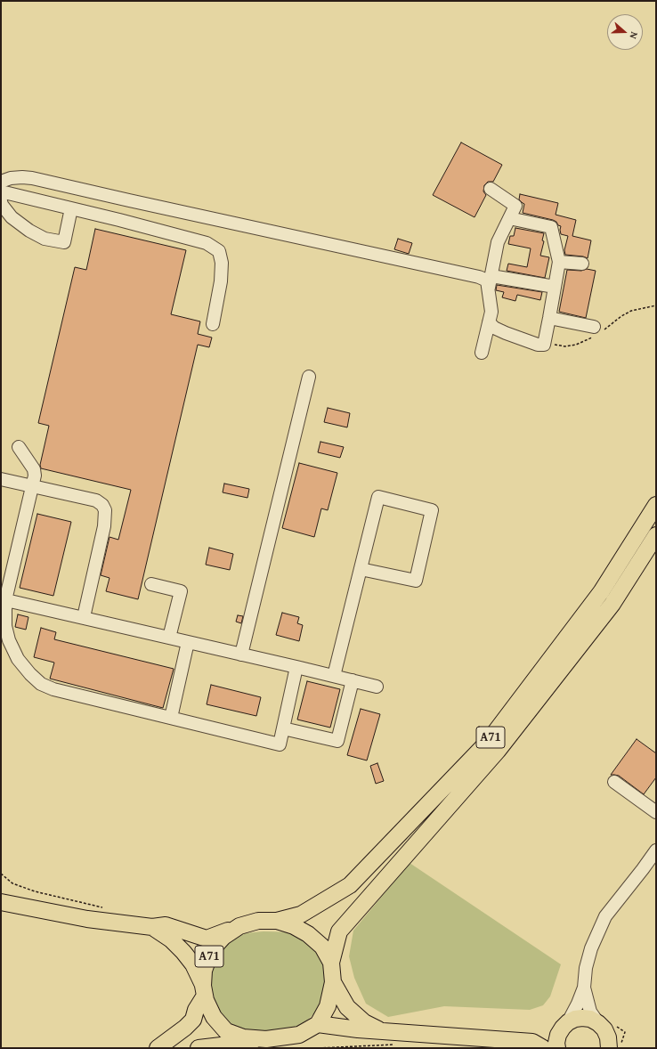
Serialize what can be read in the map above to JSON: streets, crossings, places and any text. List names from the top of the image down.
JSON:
{
  "streets": {
    "main road": ["A71"]
  },
  "north": "right"
}
